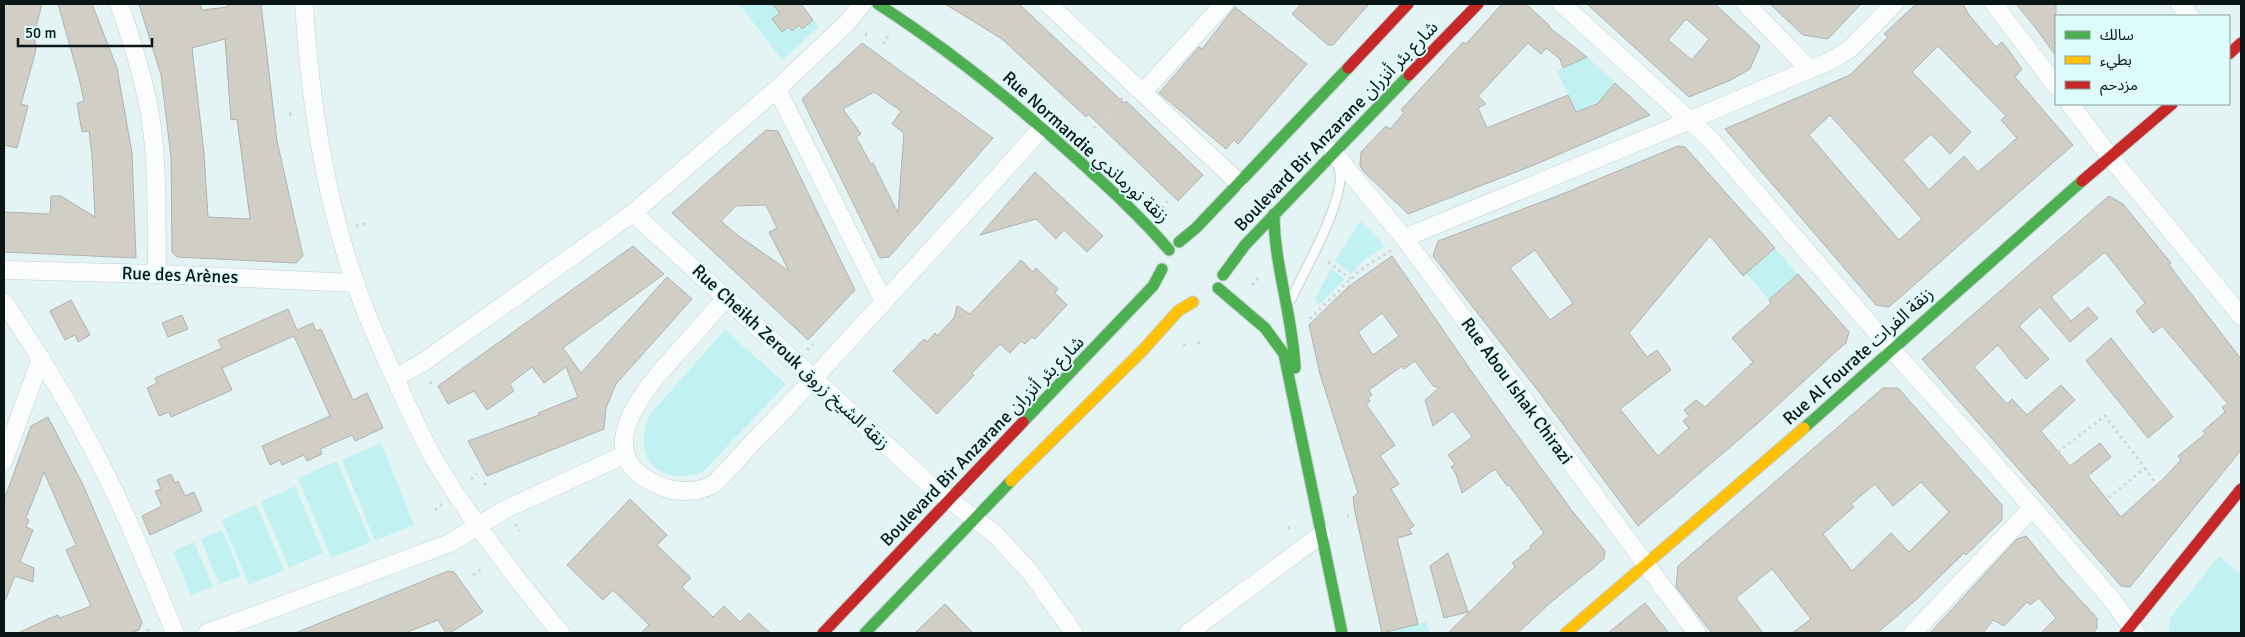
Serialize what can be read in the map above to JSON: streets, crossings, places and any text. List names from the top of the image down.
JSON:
{
  "streets": {
    "main road": ["Boulevard Bir Anzarane شارع بئر أنزران", "Rue Normandie زنقة نورماندي", "Rue Al Fourate زنقة الفرات"],
    "street": ["Rue des Arènes", "Rue Cheikh Zerouk زنقة الشيخ زروق", "Rue Abou Ishak Chirazi"]
  },
  "crossings": [
    ["Boulevard Bir Anzarane شارع بئر أنزران", "Rue Normandie زنقة نورماندي"],
    ["Boulevard Bir Anzarane شارع بئر أنزران", "Rue Cheikh Zerouk زنقة الشيخ زروق"],
    ["Boulevard Bir Anzarane شارع بئر أنزران", "Rue Abou Ishak Chirazi"],
    ["Rue Al Fourate زنقة الفرات", "Rue Abou Ishak Chirazi"]
  ],
  "legend": ["سالك", "بطيء", "مزدحم"],
  "scale_bar": "50 m"
}
